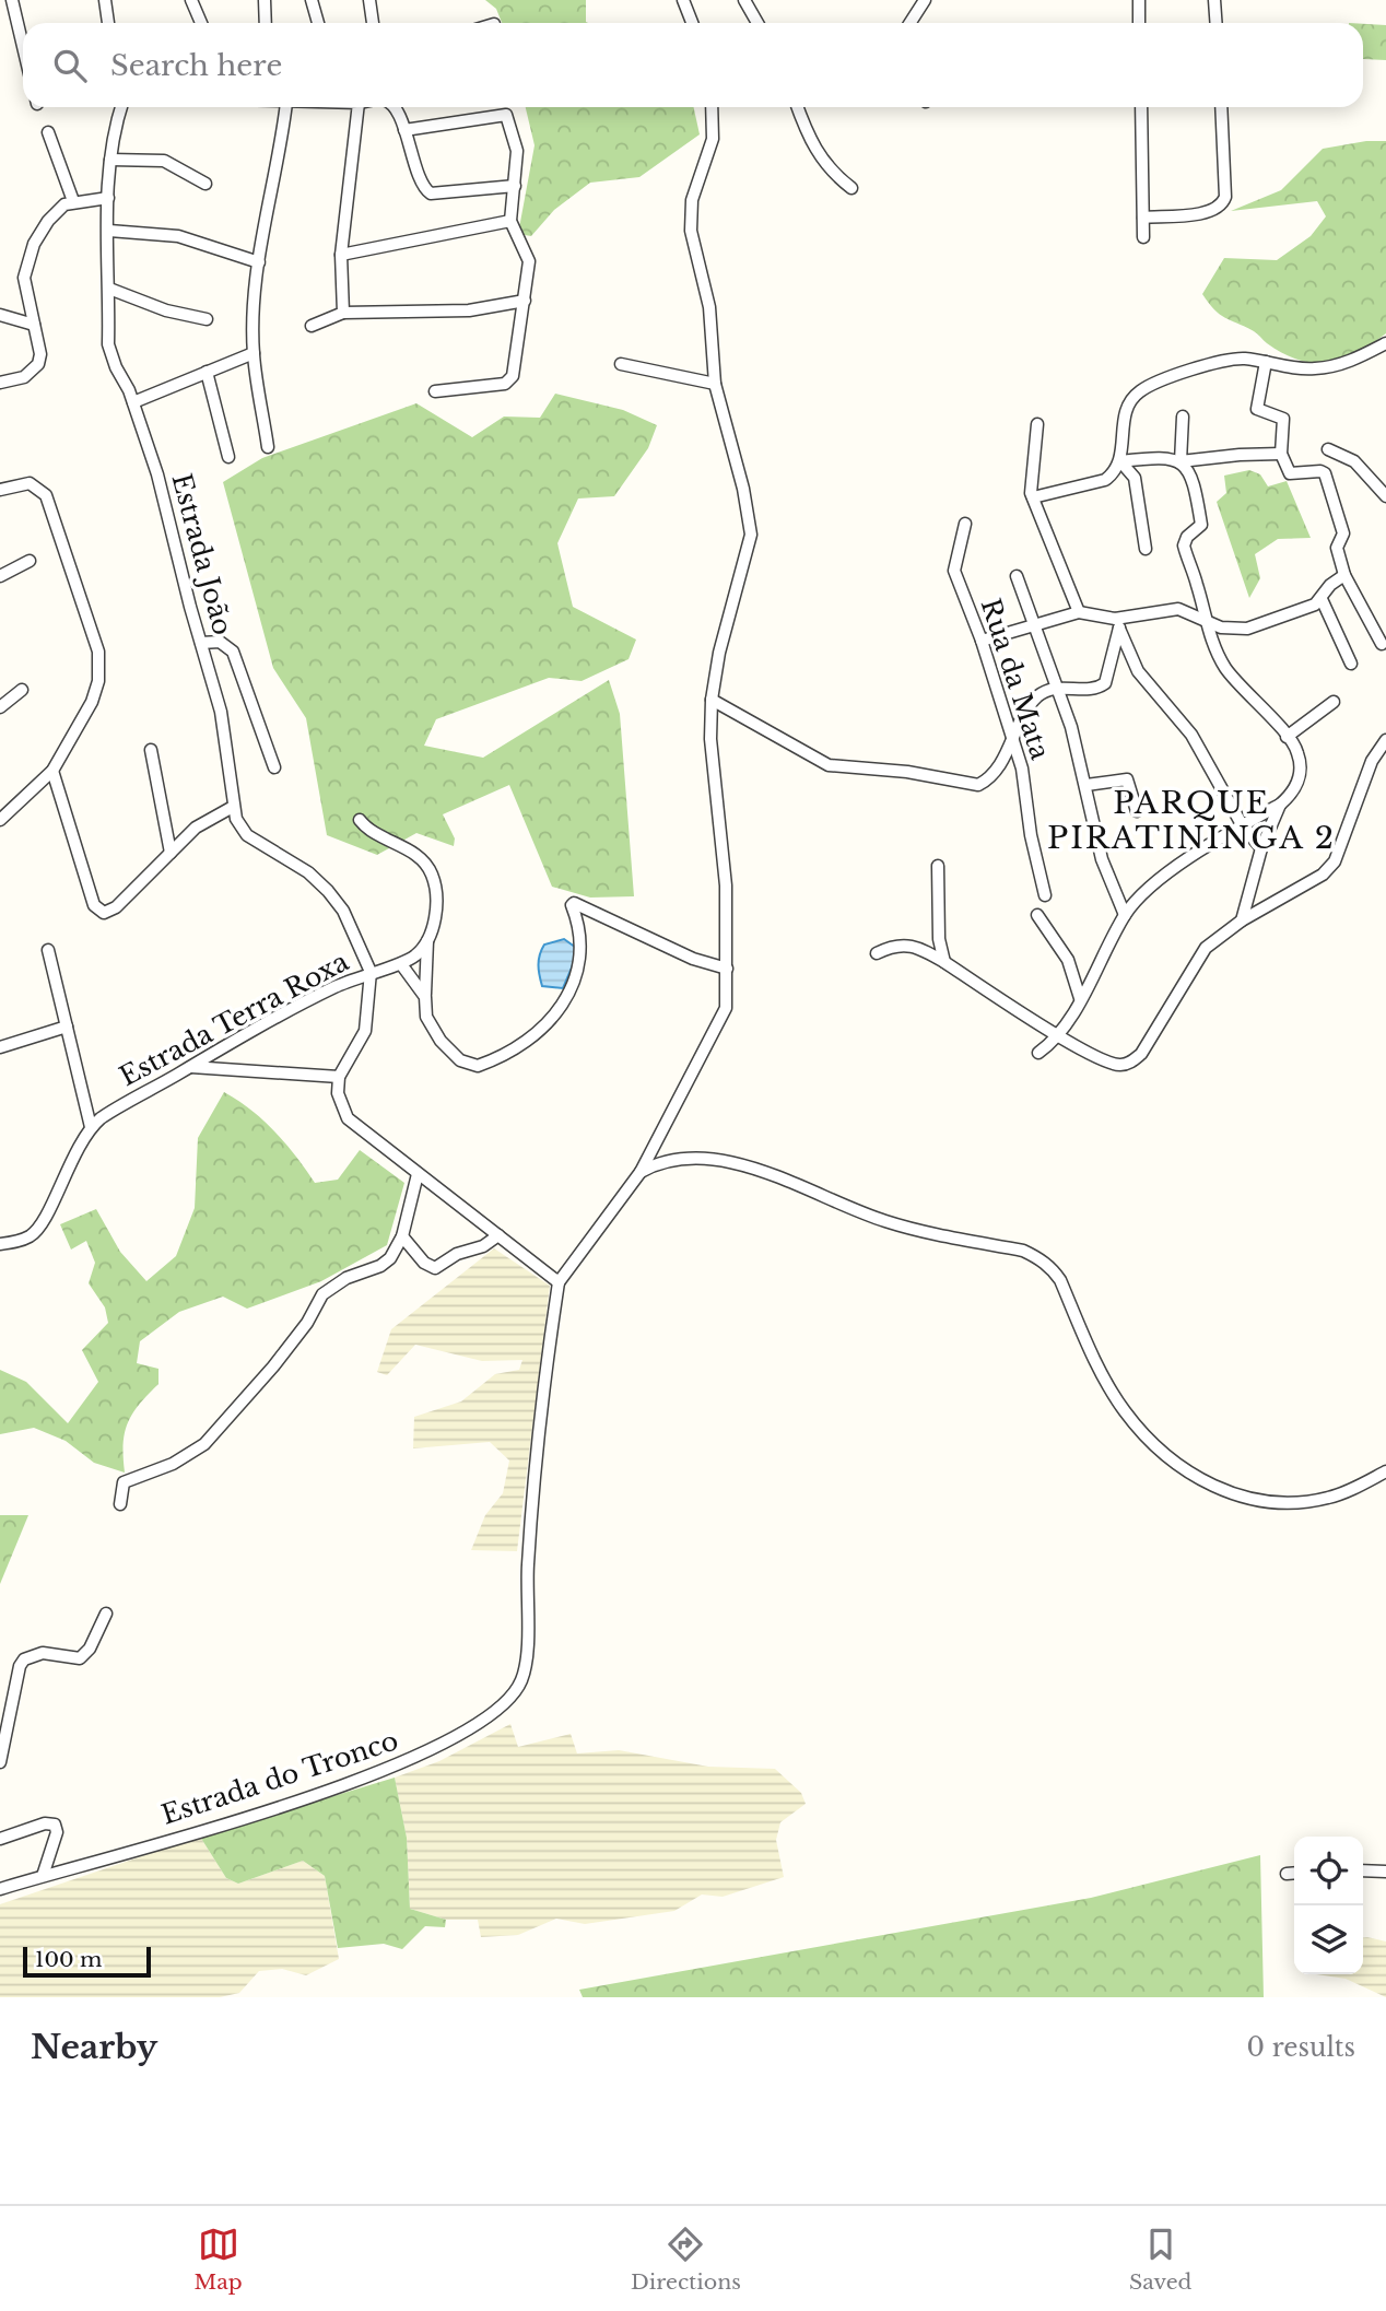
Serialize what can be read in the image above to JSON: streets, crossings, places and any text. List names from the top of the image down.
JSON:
{
  "streets": {
    "street": [
      "Estrada João",
      "Rua da Mata",
      "Estrada Terra Roxa",
      "Estrada do Tronco"
    ]
  },
  "crossings": [
    ["Estrada João", "Estrada Terra Roxa"]
  ],
  "districts": ["PARQUE PIRATININGA 2"],
  "scale_bar": "100 m",
  "page": {
    "search": "Search here",
    "scale": "100 m",
    "heading": ["Nearby", "0 results"],
    "nav": ["Map", "Directions", "Saved"]
  }
}
